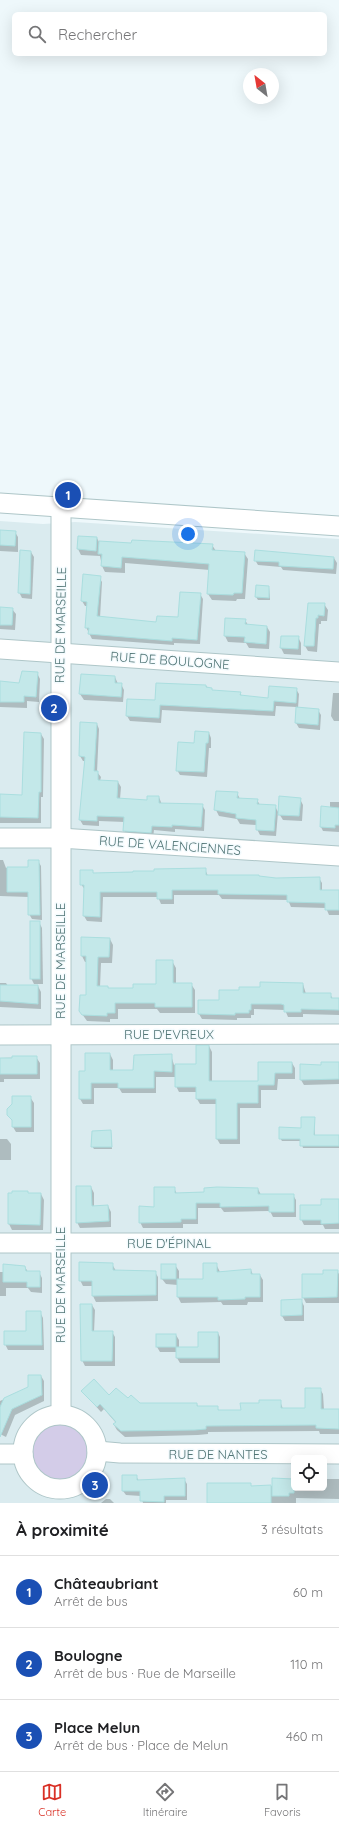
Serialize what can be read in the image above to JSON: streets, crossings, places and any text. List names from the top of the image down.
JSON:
{
  "streets": {
    "street": [
      "RUE DE MARSEILLE",
      "RUE DE BOULOGNE",
      "RUE DE VALENCIENNES",
      "RUE D'EVREUX",
      "RUE D'ÉPINAL",
      "RUE DE NANTES"
    ]
  },
  "crossings": [
    ["RUE DE MARSEILLE", "RUE DE BOULOGNE"],
    ["RUE DE MARSEILLE", "RUE DE VALENCIENNES"],
    ["RUE DE MARSEILLE", "RUE D'EVREUX"],
    ["RUE DE MARSEILLE", "RUE D'ÉPINAL"],
    ["RUE DE MARSEILLE", "RUE DE NANTES"]
  ],
  "north": "top left",
  "page": {
    "search": "Rechercher",
    "pins": ["1", "2", "3"],
    "heading": ["À proximité", "3 résultats"],
    "list": [
      {
        "mark": "1",
        "name": "Châteaubriant",
        "note": "Arrêt de bus",
        "value": "60 m"
      },
      {
        "mark": "2",
        "name": "Boulogne",
        "note": "Arrêt de bus · Rue de Marseille",
        "value": "110 m"
      },
      {
        "mark": "3",
        "name": "Place Melun",
        "note": "Arrêt de bus · Place de Melun",
        "value": "460 m"
      }
    ],
    "nav": ["Carte", "Itinéraire", "Favoris"]
  }
}
